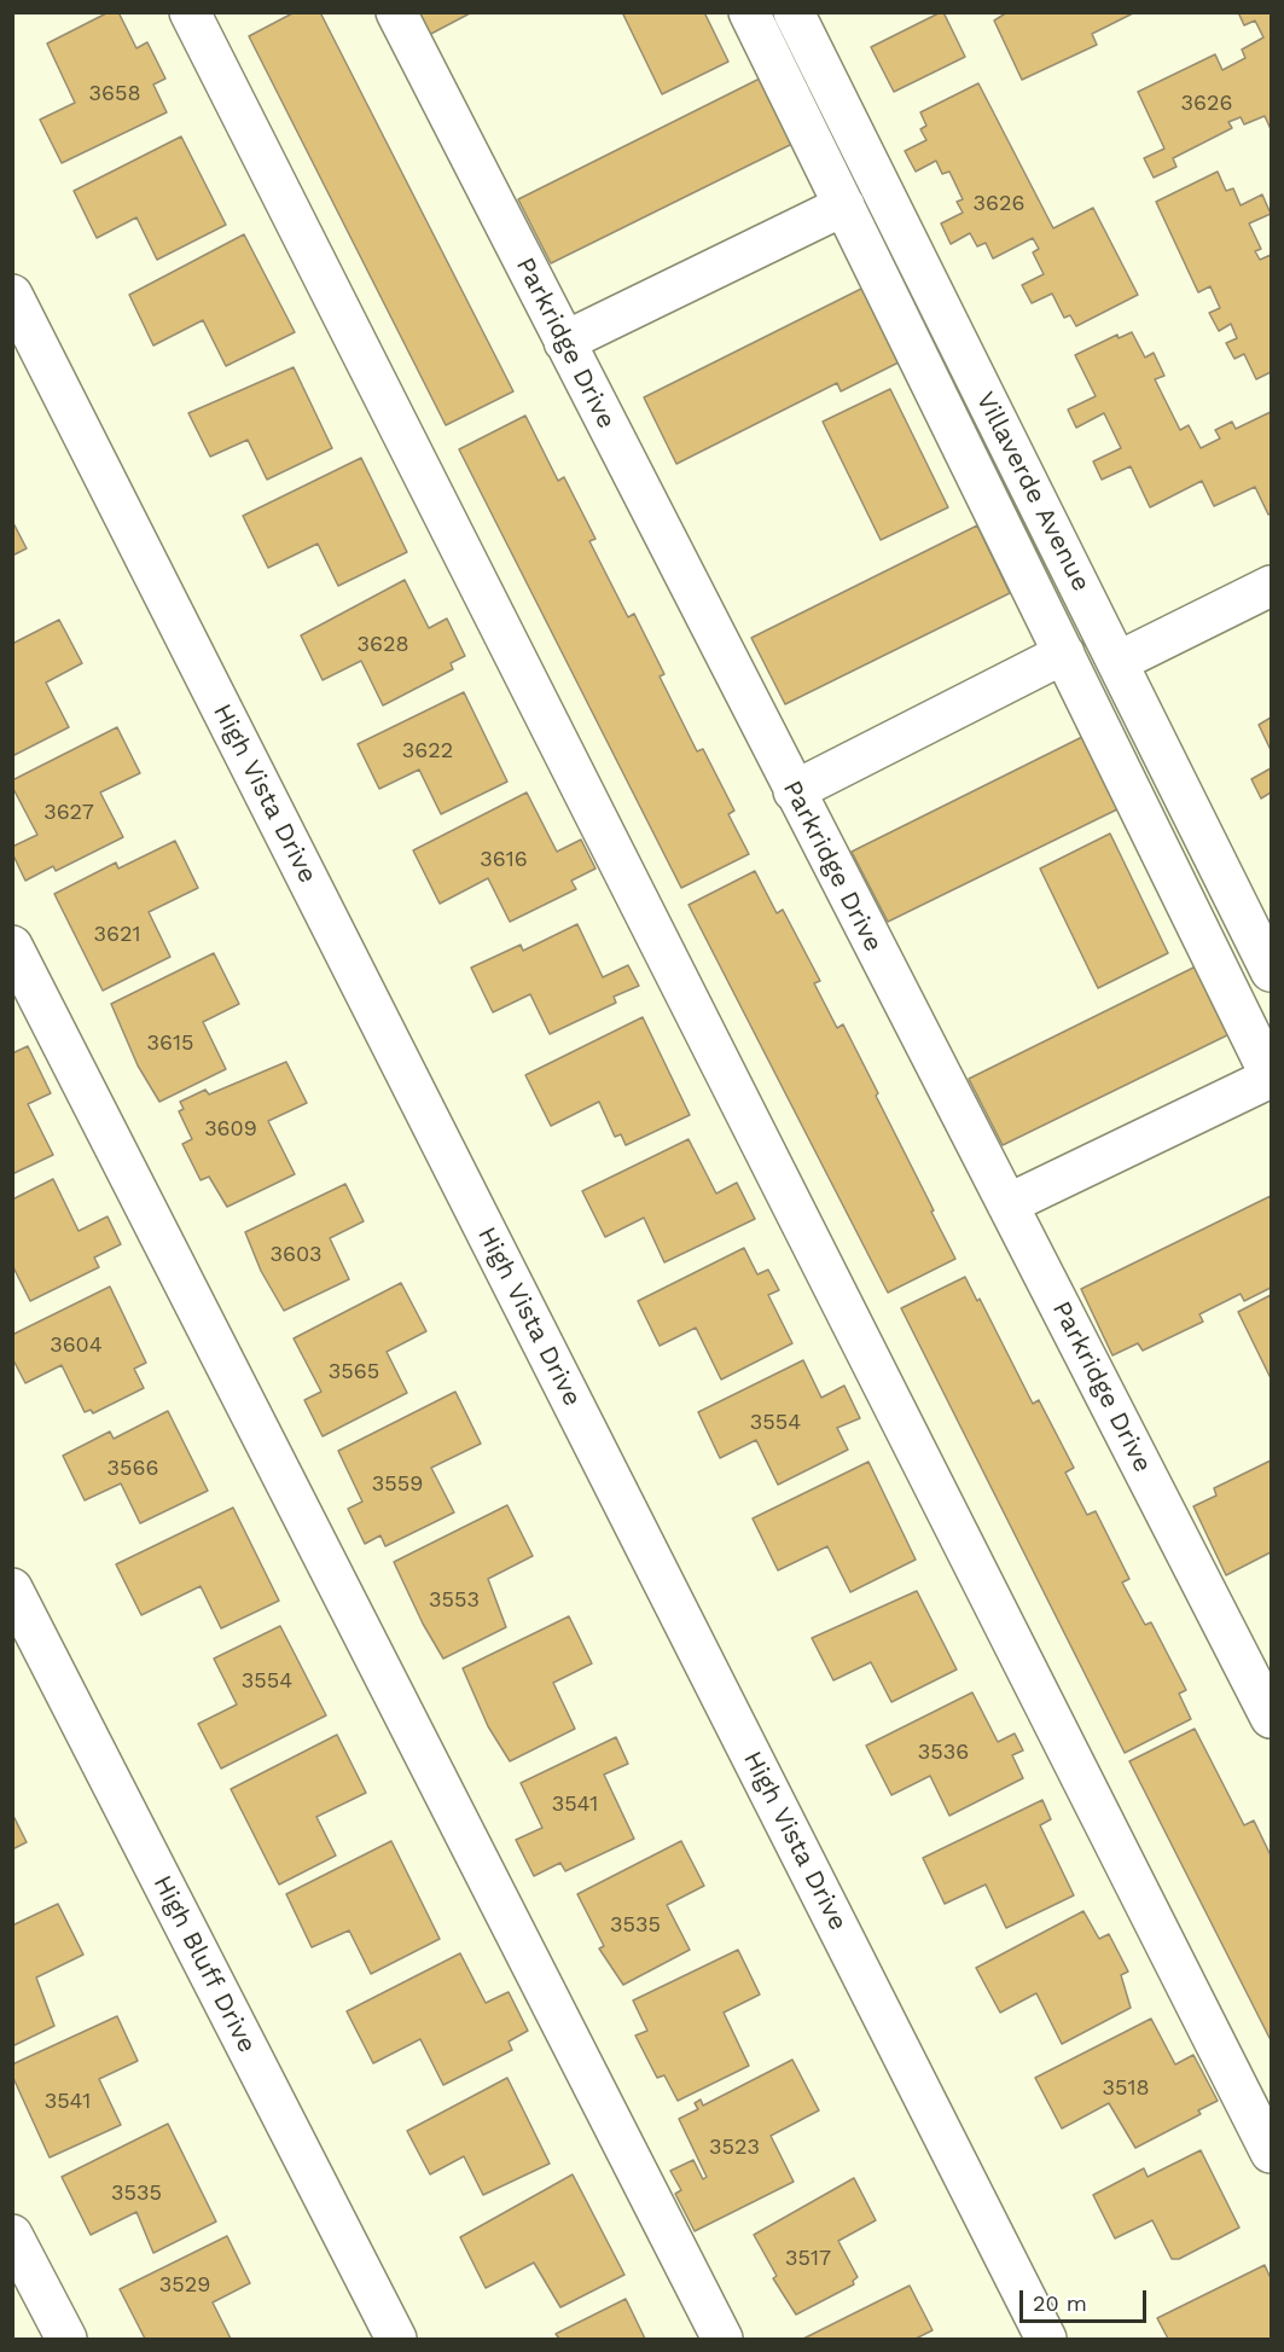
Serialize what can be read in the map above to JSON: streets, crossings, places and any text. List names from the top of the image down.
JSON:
{
  "streets": {
    "street": [
      "Parkridge Drive",
      "Villaverde Avenue",
      "High Vista Drive",
      "High Bluff Drive"
    ]
  },
  "house_numbers": [
    "3658",
    "3626",
    "3626",
    "3628",
    "3622",
    "3627",
    "3616",
    "3621",
    "3615",
    "3609",
    "3603",
    "3604",
    "3565",
    "3554",
    "3566",
    "3559",
    "3553",
    "3554",
    "3536",
    "3541",
    "3535",
    "3518",
    "3541",
    "3523",
    "3535",
    "3517",
    "3529"
  ],
  "scale_bar": "20 m"
}
